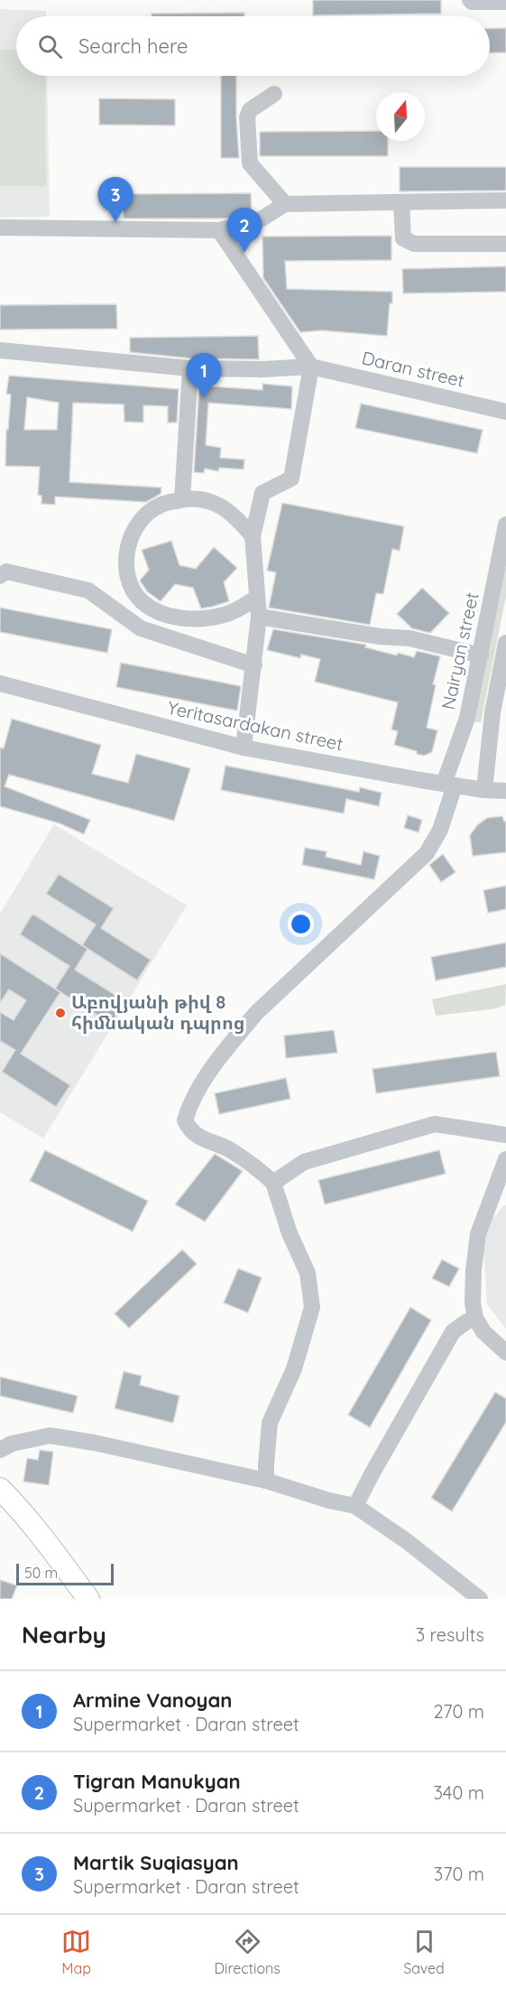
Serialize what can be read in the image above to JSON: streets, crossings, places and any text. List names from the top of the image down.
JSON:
{
  "streets": {
    "street": ["Daran street", "Nairyan street", "Yeritasardakan street"]
  },
  "crossings": [
    ["Nairyan street", "Yeritasardakan street"]
  ],
  "places": ["Աբովյանի թիվ 8 հիմնական դպրոց"],
  "scale_bar": "50 m",
  "north": "top",
  "page": {
    "search": "Search here",
    "pins": ["3", "2", "1"],
    "scale": "50 m",
    "heading": ["Nearby", "3 results"],
    "list": [
      {
        "mark": "1",
        "name": "Armine Vanoyan",
        "note": "Supermarket · Daran street",
        "value": "270 m"
      },
      {
        "mark": "2",
        "name": "Tigran Manukyan",
        "note": "Supermarket · Daran street",
        "value": "340 m"
      },
      {
        "mark": "3",
        "name": "Martik Suqiasyan",
        "note": "Supermarket · Daran street",
        "value": "370 m"
      }
    ],
    "nav": ["Map", "Directions", "Saved"]
  }
}
